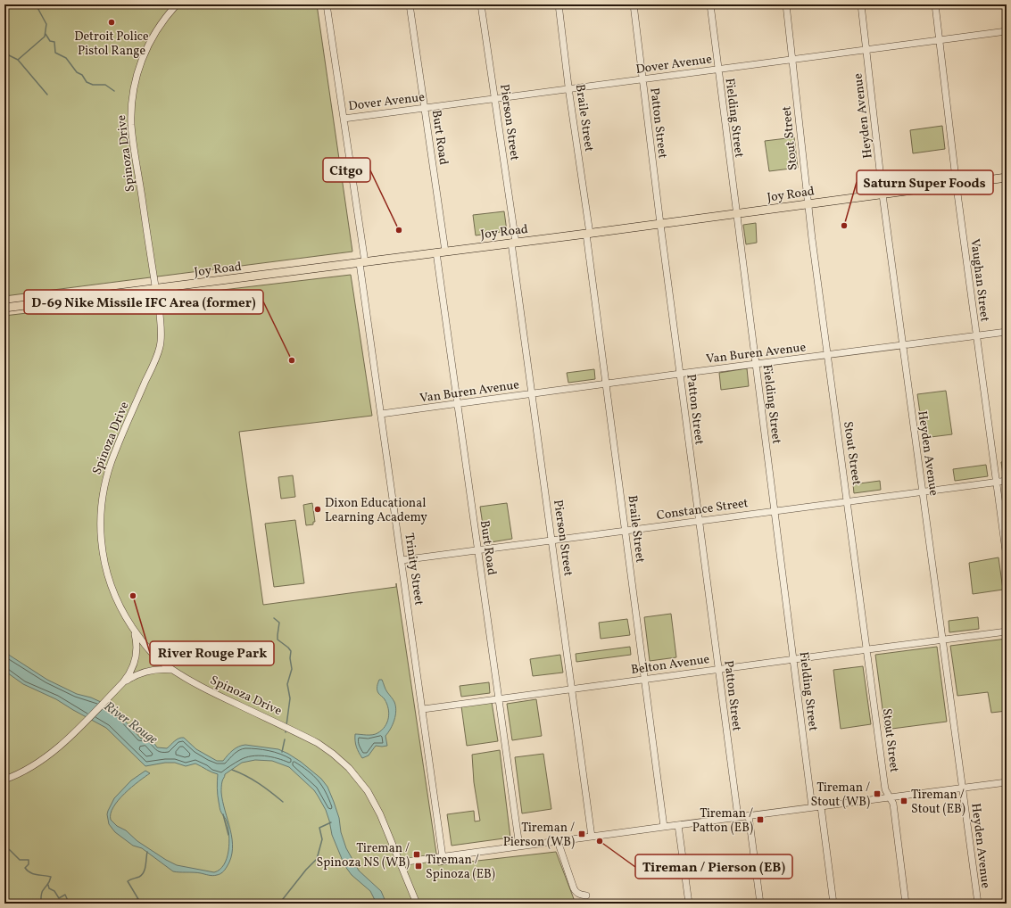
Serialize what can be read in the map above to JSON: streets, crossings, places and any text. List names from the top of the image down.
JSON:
{
  "streets": {
    "main road": ["Joy Road"],
    "street": [
      "Dover Avenue",
      "Heyden Avenue",
      "Braile Street",
      "Fielding Street",
      "Pierson Street",
      "Patton Street",
      "Burt Road",
      "Stout Street",
      "Spinoza Drive",
      "Vaughan Street",
      "Van Buren Avenue",
      "Constance Street",
      "Trinity Street",
      "Belton Avenue"
    ]
  },
  "crossings": [
    ["Dover Avenue", "Heyden Avenue"],
    ["Dover Avenue", "Braile Street"],
    ["Dover Avenue", "Fielding Street"],
    ["Dover Avenue", "Pierson Street"],
    ["Dover Avenue", "Patton Street"],
    ["Dover Avenue", "Burt Road"],
    ["Dover Avenue", "Stout Street"],
    ["Dover Avenue", "Vaughan Street"],
    ["Dover Avenue", "Trinity Street"],
    ["Heyden Avenue", "Joy Road"],
    ["Heyden Avenue", "Van Buren Avenue"],
    ["Heyden Avenue", "Constance Street"],
    ["Heyden Avenue", "Belton Avenue"],
    ["Braile Street", "Joy Road"],
    ["Braile Street", "Van Buren Avenue"],
    ["Braile Street", "Constance Street"],
    ["Braile Street", "Belton Avenue"],
    ["Fielding Street", "Joy Road"],
    ["Fielding Street", "Van Buren Avenue"],
    ["Fielding Street", "Constance Street"],
    ["Fielding Street", "Belton Avenue"],
    ["Pierson Street", "Joy Road"],
    ["Pierson Street", "Van Buren Avenue"],
    ["Pierson Street", "Constance Street"],
    ["Pierson Street", "Belton Avenue"],
    ["Patton Street", "Joy Road"],
    ["Patton Street", "Van Buren Avenue"],
    ["Patton Street", "Constance Street"],
    ["Patton Street", "Belton Avenue"],
    ["Burt Road", "Joy Road"],
    ["Burt Road", "Van Buren Avenue"],
    ["Burt Road", "Constance Street"],
    ["Burt Road", "Belton Avenue"],
    ["Stout Street", "Joy Road"],
    ["Stout Street", "Van Buren Avenue"],
    ["Stout Street", "Constance Street"],
    ["Stout Street", "Belton Avenue"],
    ["Spinoza Drive", "Joy Road"],
    ["Joy Road", "Vaughan Street"],
    ["Joy Road", "Trinity Street"],
    ["Vaughan Street", "Van Buren Avenue"],
    ["Vaughan Street", "Constance Street"],
    ["Van Buren Avenue", "Trinity Street"],
    ["Constance Street", "Trinity Street"],
    ["Trinity Street", "Belton Avenue"]
  ],
  "water": ["River Rouge"],
  "places": {
    "other": [
      "Detroit Police Pistol Range",
      "Saturn Super Foods",
      "Citgo",
      "D-69 Nike Missile IFC Area (former)",
      "Dixon Educational Learning Academy",
      "River Rouge Park",
      "Tireman / Pierson (EB)"
    ],
    "transit": [
      "Tireman / Stout (WB)",
      "Tireman / Stout (EB)",
      "Tireman / Patton (EB)",
      "Tireman / Pierson (WB)",
      "Tireman / Spinoza NS (WB)",
      "Tireman / Spinoza (EB)"
    ]
  }
}
